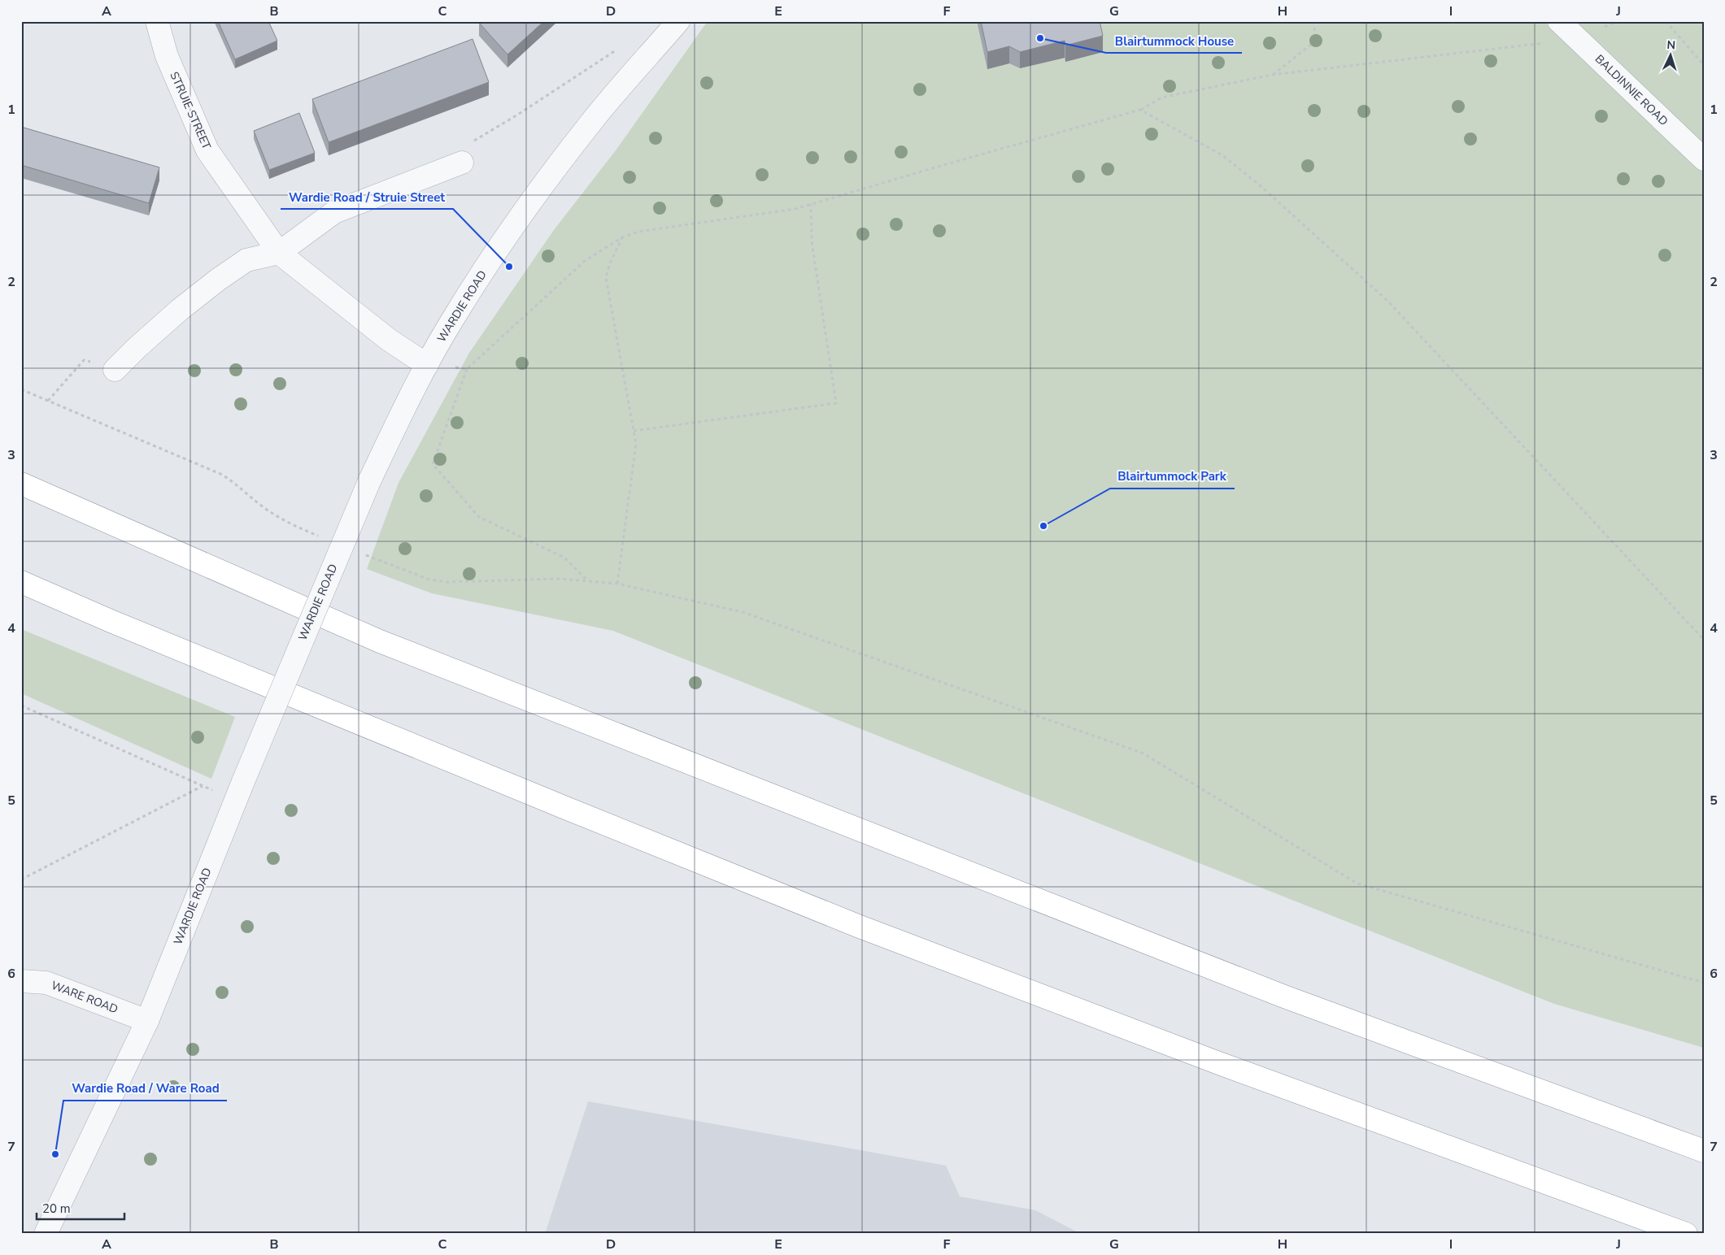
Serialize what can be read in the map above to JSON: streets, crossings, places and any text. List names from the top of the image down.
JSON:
{
  "streets": {
    "street": [
      "BALDINNIE ROAD",
      "STRUIE STREET",
      "WARDIE ROAD",
      "WARE ROAD"
    ]
  },
  "crossings": [
    ["STRUIE STREET", "WARDIE ROAD"],
    ["WARDIE ROAD", "WARE ROAD"]
  ],
  "places": [
    "Blairtummock House",
    "Wardie Road / Struie Street",
    "Blairtummock Park",
    "Wardie Road / Ware Road"
  ],
  "scale_bar": "20 m",
  "north": "top",
  "grid": {
    "columns": [
      "A",
      "B",
      "C",
      "D",
      "E",
      "F",
      "G",
      "H",
      "I",
      "J"
    ],
    "rows": [
      "1",
      "2",
      "3",
      "4",
      "5",
      "6",
      "7"
    ]
  }
}
